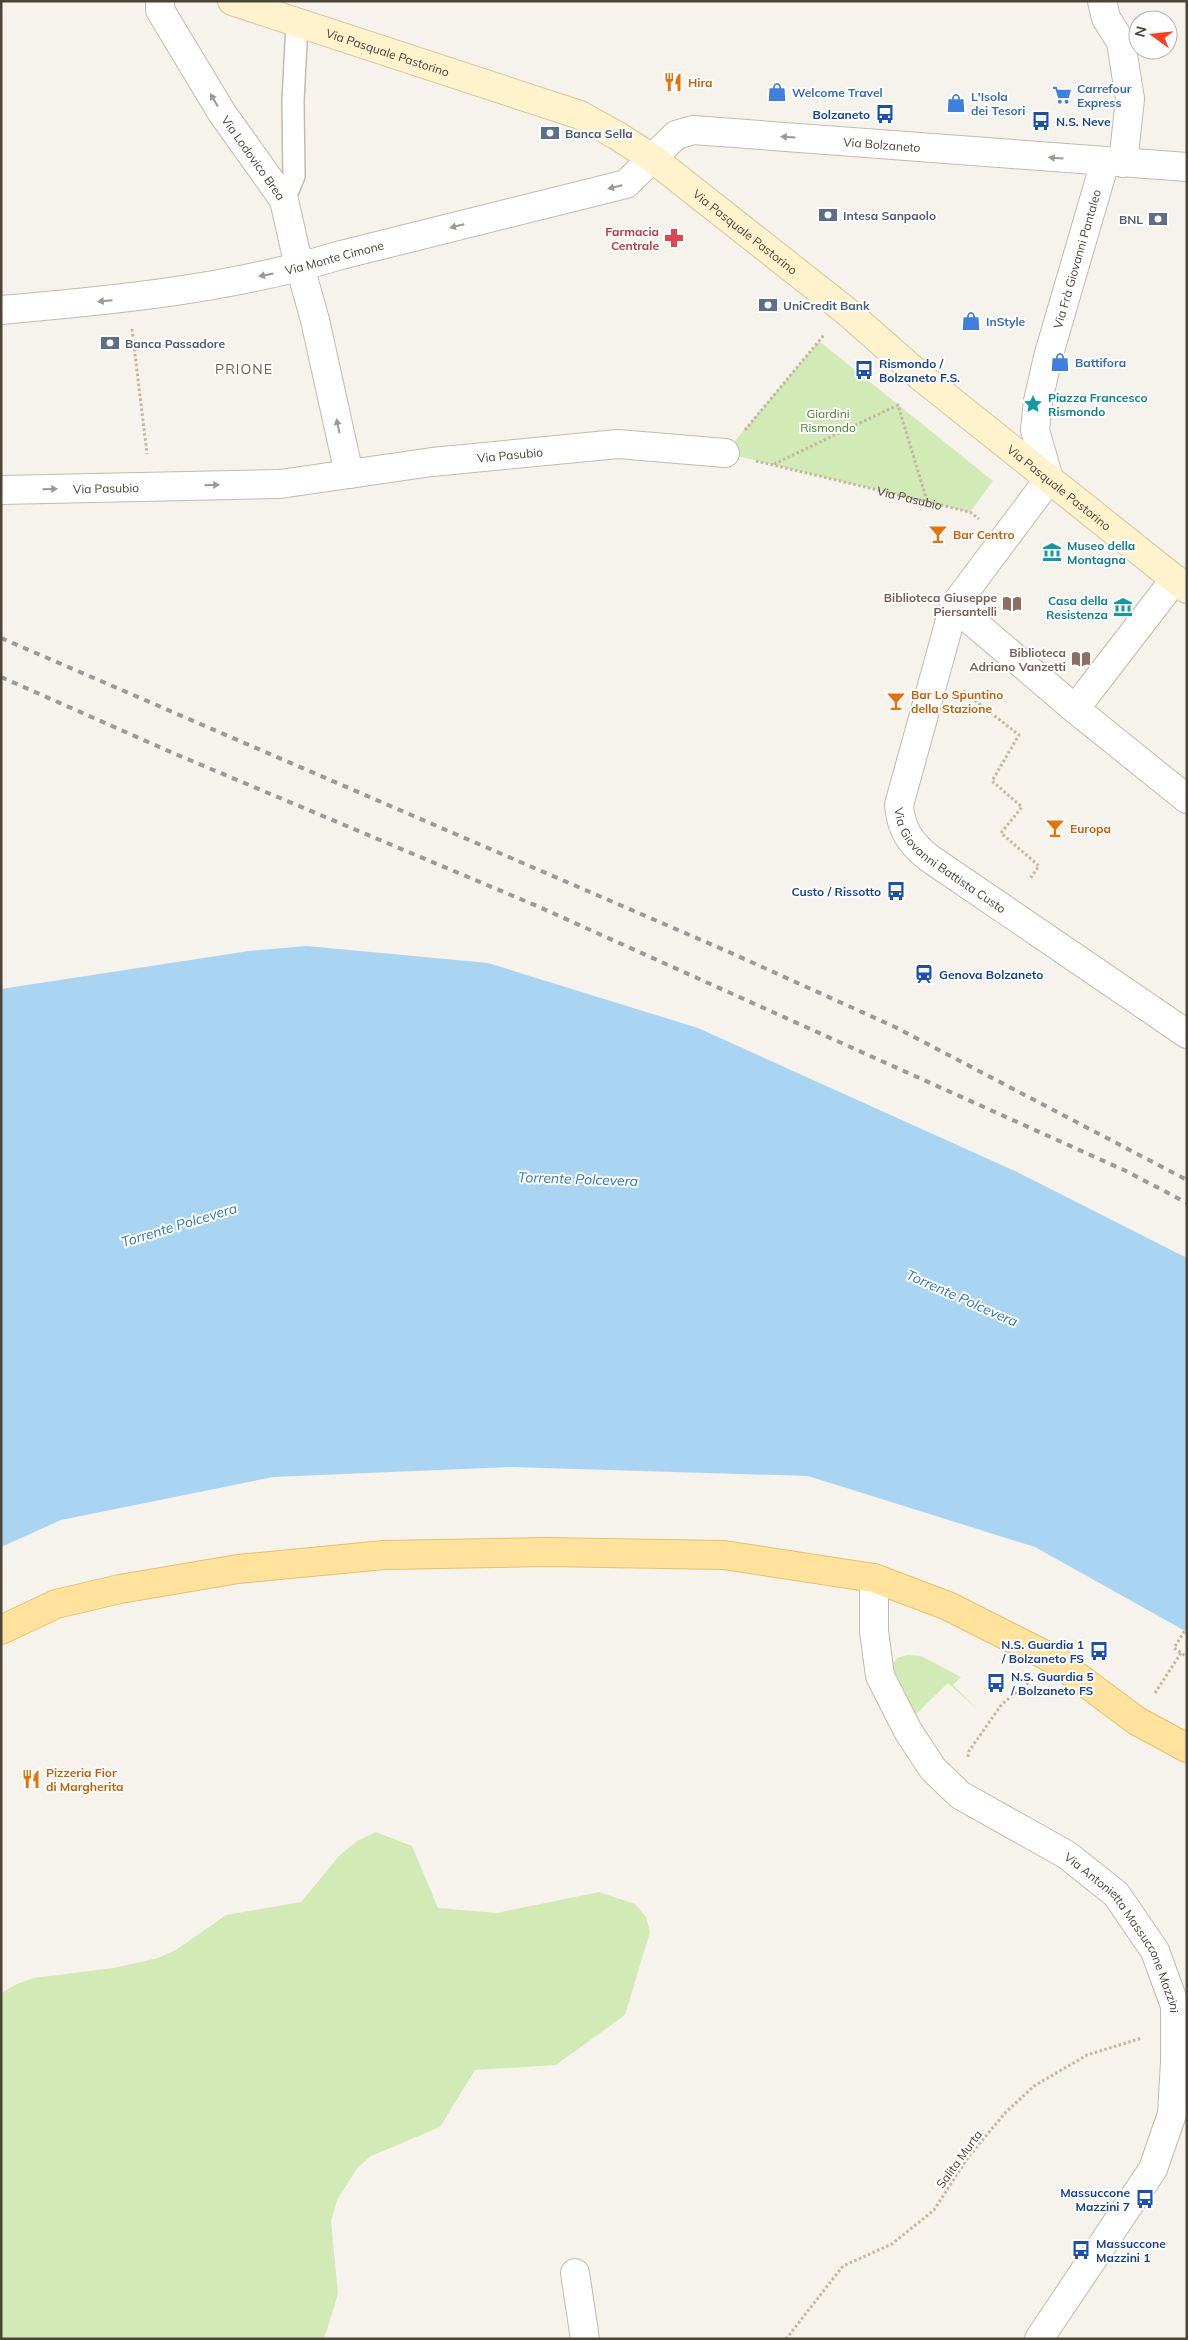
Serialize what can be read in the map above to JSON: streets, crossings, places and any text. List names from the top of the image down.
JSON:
{
  "streets": {
    "main road": ["Via Pasquale Pastorino"],
    "street": [
      "Via Bolzaneto",
      "Via Lodovico Brea",
      "Via Monte Cimone",
      "Via Frà Giovanni Pantaleo",
      "Via Pasubio",
      "Via Giovanni Battista Custo",
      "Via Antonietta Massuccone Mazzini"
    ],
    "path": ["Salita Murta"]
  },
  "crossings": [
    ["Via Pasquale Pastorino", "Via Bolzaneto"],
    ["Via Pasquale Pastorino", "Via Monte Cimone"],
    ["Via Pasquale Pastorino", "Via Frà Giovanni Pantaleo"],
    ["Via Pasquale Pastorino", "Via Giovanni Battista Custo"],
    ["Via Bolzaneto", "Via Monte Cimone"],
    ["Via Bolzaneto", "Via Frà Giovanni Pantaleo"],
    ["Via Lodovico Brea", "Via Monte Cimone"],
    ["Via Lodovico Brea", "Via Pasubio"],
    ["Via Frà Giovanni Pantaleo", "Via Giovanni Battista Custo"],
    ["Via Pasubio", "Via Giovanni Battista Custo"],
    ["Via Antonietta Massuccone Mazzini", "Salita Murta"]
  ],
  "one_way": ["Via Bolzaneto", "Via Lodovico Brea", "Via Monte Cimone"],
  "districts": ["PRIONE"],
  "water": ["Torrente Polcevera"],
  "parks": ["Giardini Rismondo"],
  "places": {
    "restaurant": ["Hira", "Pizzeria Fior di Margherita"],
    "shop": [
      "Welcome Travel",
      "L'Isola dei Tesori",
      "InStyle",
      "Battifora"
    ],
    "supermarket": ["Carrefour Express"],
    "bus stop": [
      "Bolzaneto",
      "N.S. Neve",
      "Rismondo / Bolzaneto F.S.",
      "Custo / Rissotto",
      "N.S. Guardia 1 / Bolzaneto FS",
      "N.S. Guardia 5 / Bolzaneto FS",
      "Massuccone Mazzini 7",
      "Massuccone Mazzini 1"
    ],
    "bank": [
      "Banca Sella",
      "Intesa Sanpaolo",
      "BNL",
      "UniCredit Bank",
      "Banca Passadore"
    ],
    "pharmacy": ["Farmacia Centrale"],
    "place": ["Piazza Francesco Rismondo"],
    "bar": ["Bar Centro", "Bar Lo Spuntino della Stazione", "Europa"],
    "museum": ["Museo della Montagna", "Casa della Resistenza"],
    "library": ["Biblioteca Giuseppe Piersantelli", "Biblioteca Adriano Vanzetti"],
    "station": ["Genova Bolzaneto"]
  },
  "north": "left"
}
